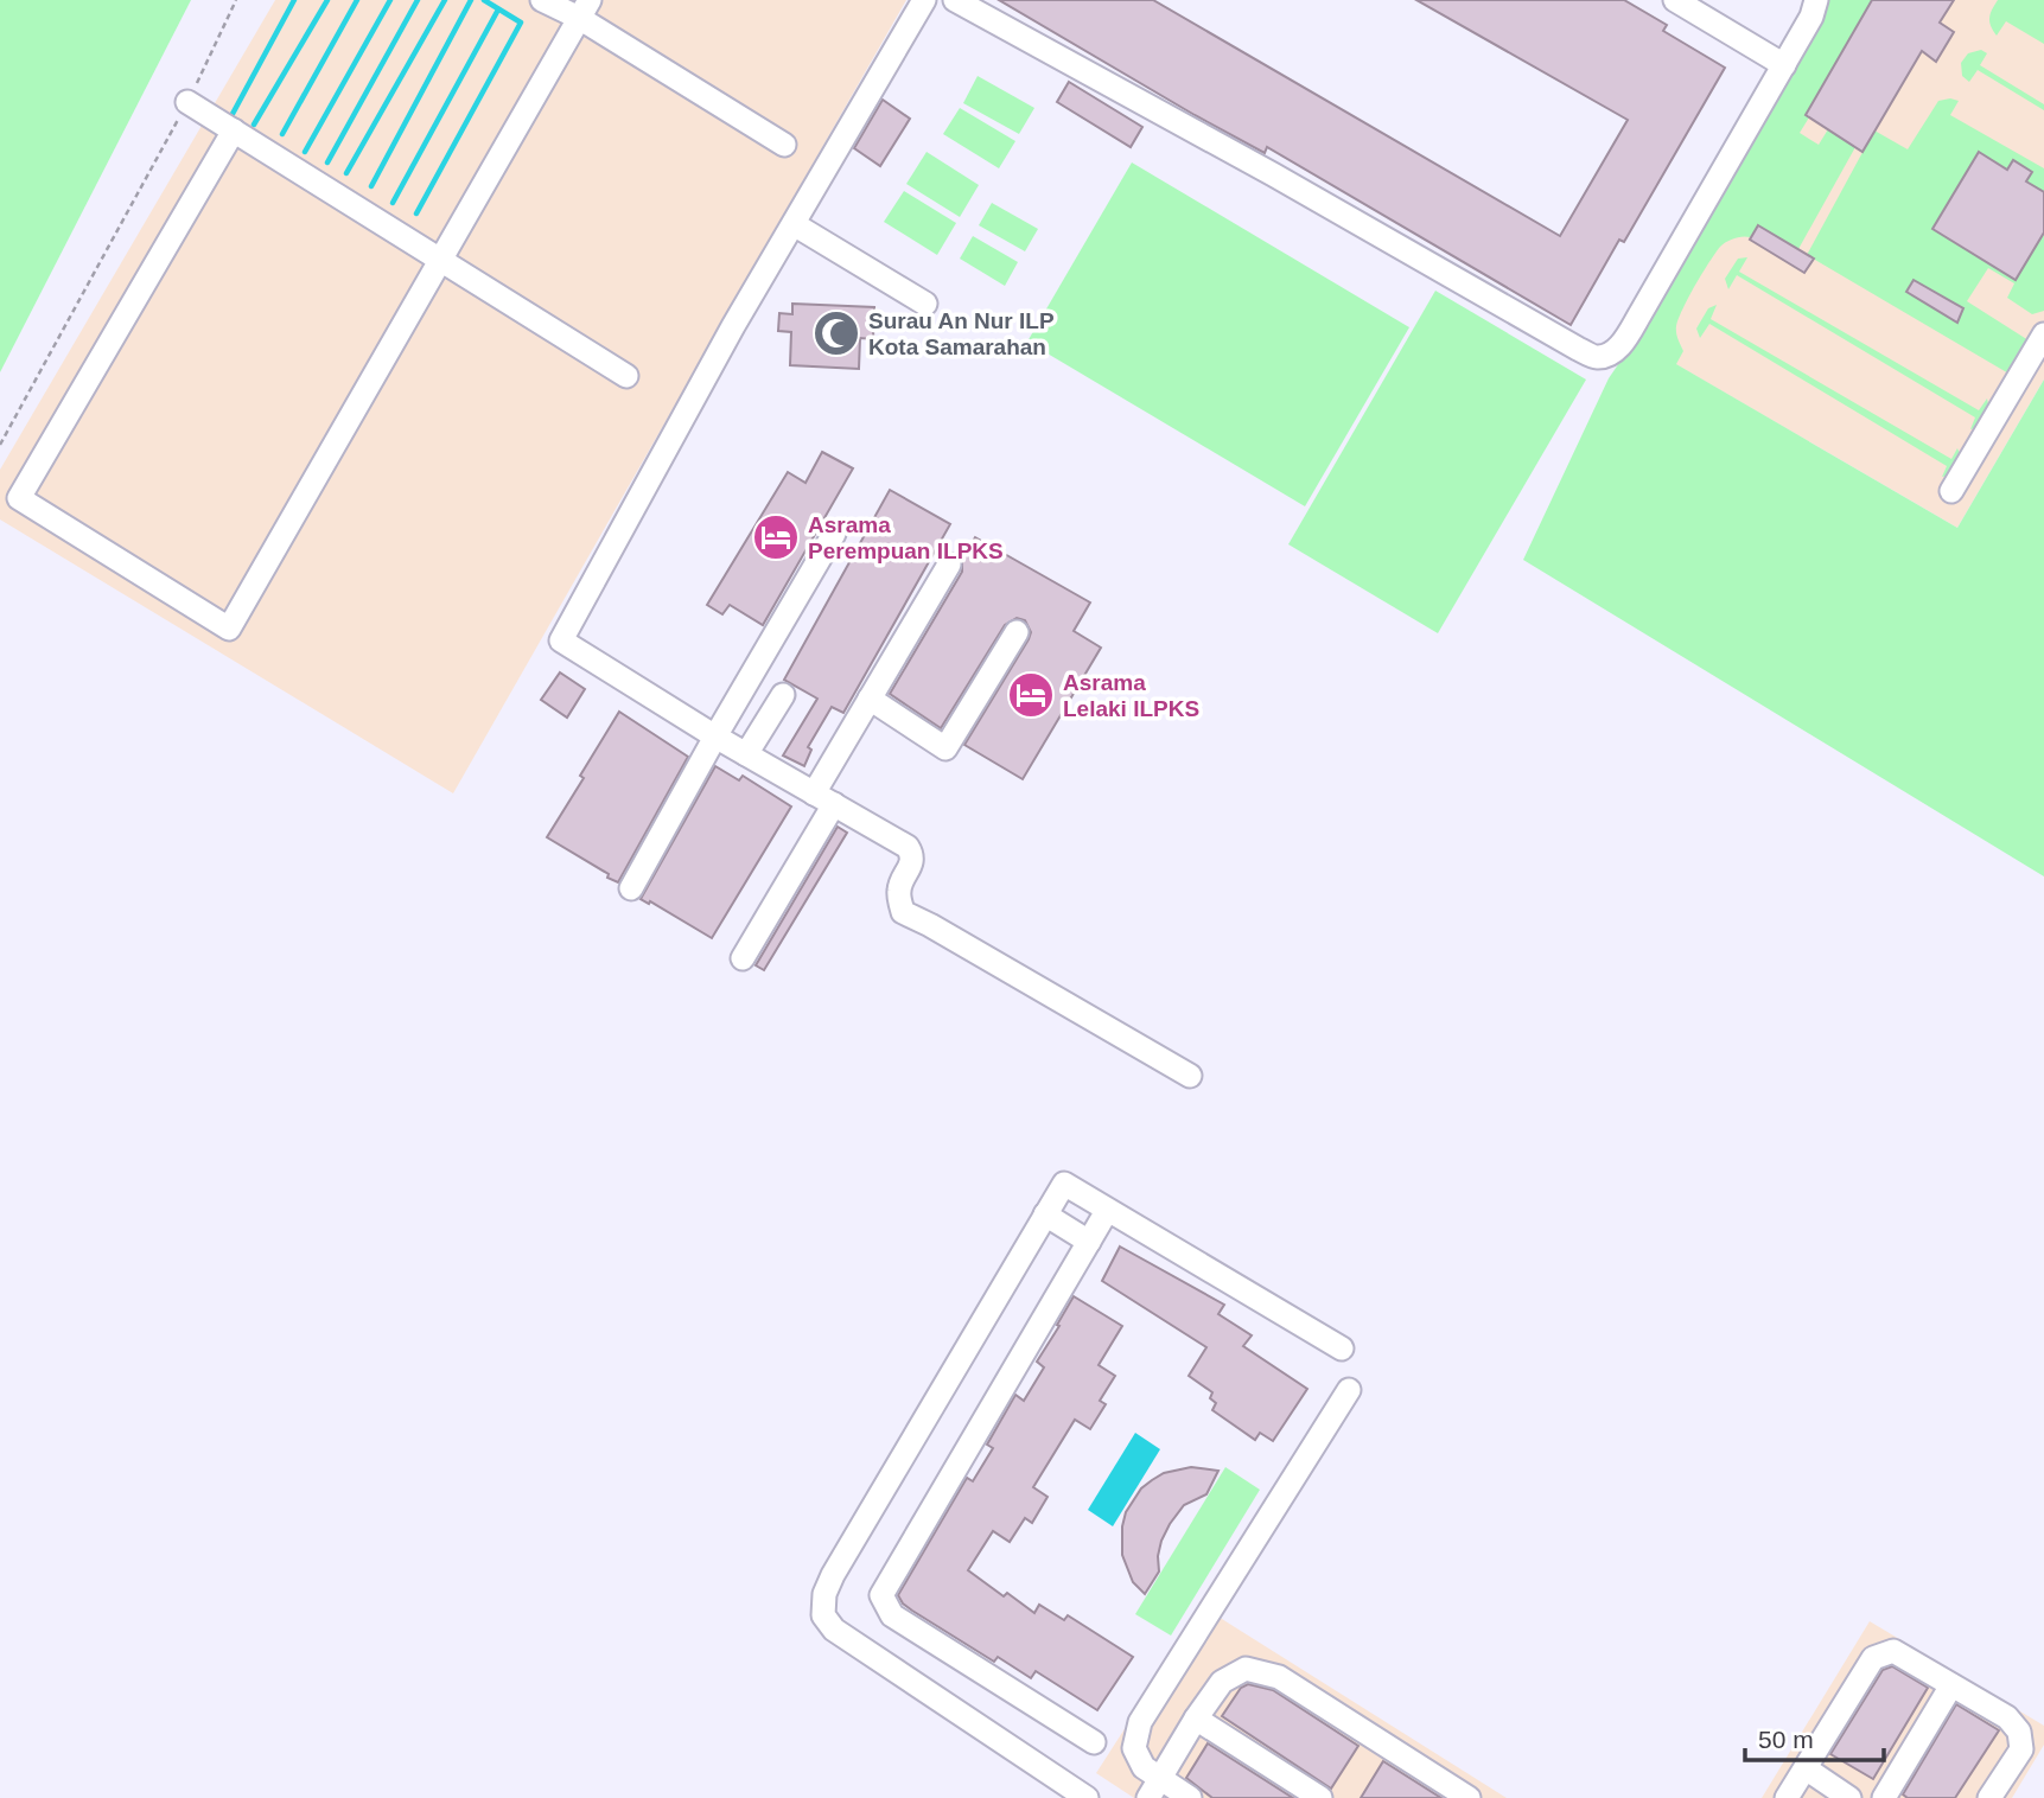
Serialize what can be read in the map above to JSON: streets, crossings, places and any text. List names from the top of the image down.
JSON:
{
  "places": {
    "mosque": ["Surau An Nur ILP Kota Samarahan"],
    "hotel": ["Asrama Perempuan ILPKS", "Asrama Lelaki ILPKS"]
  },
  "scale_bar": "50 m"
}
